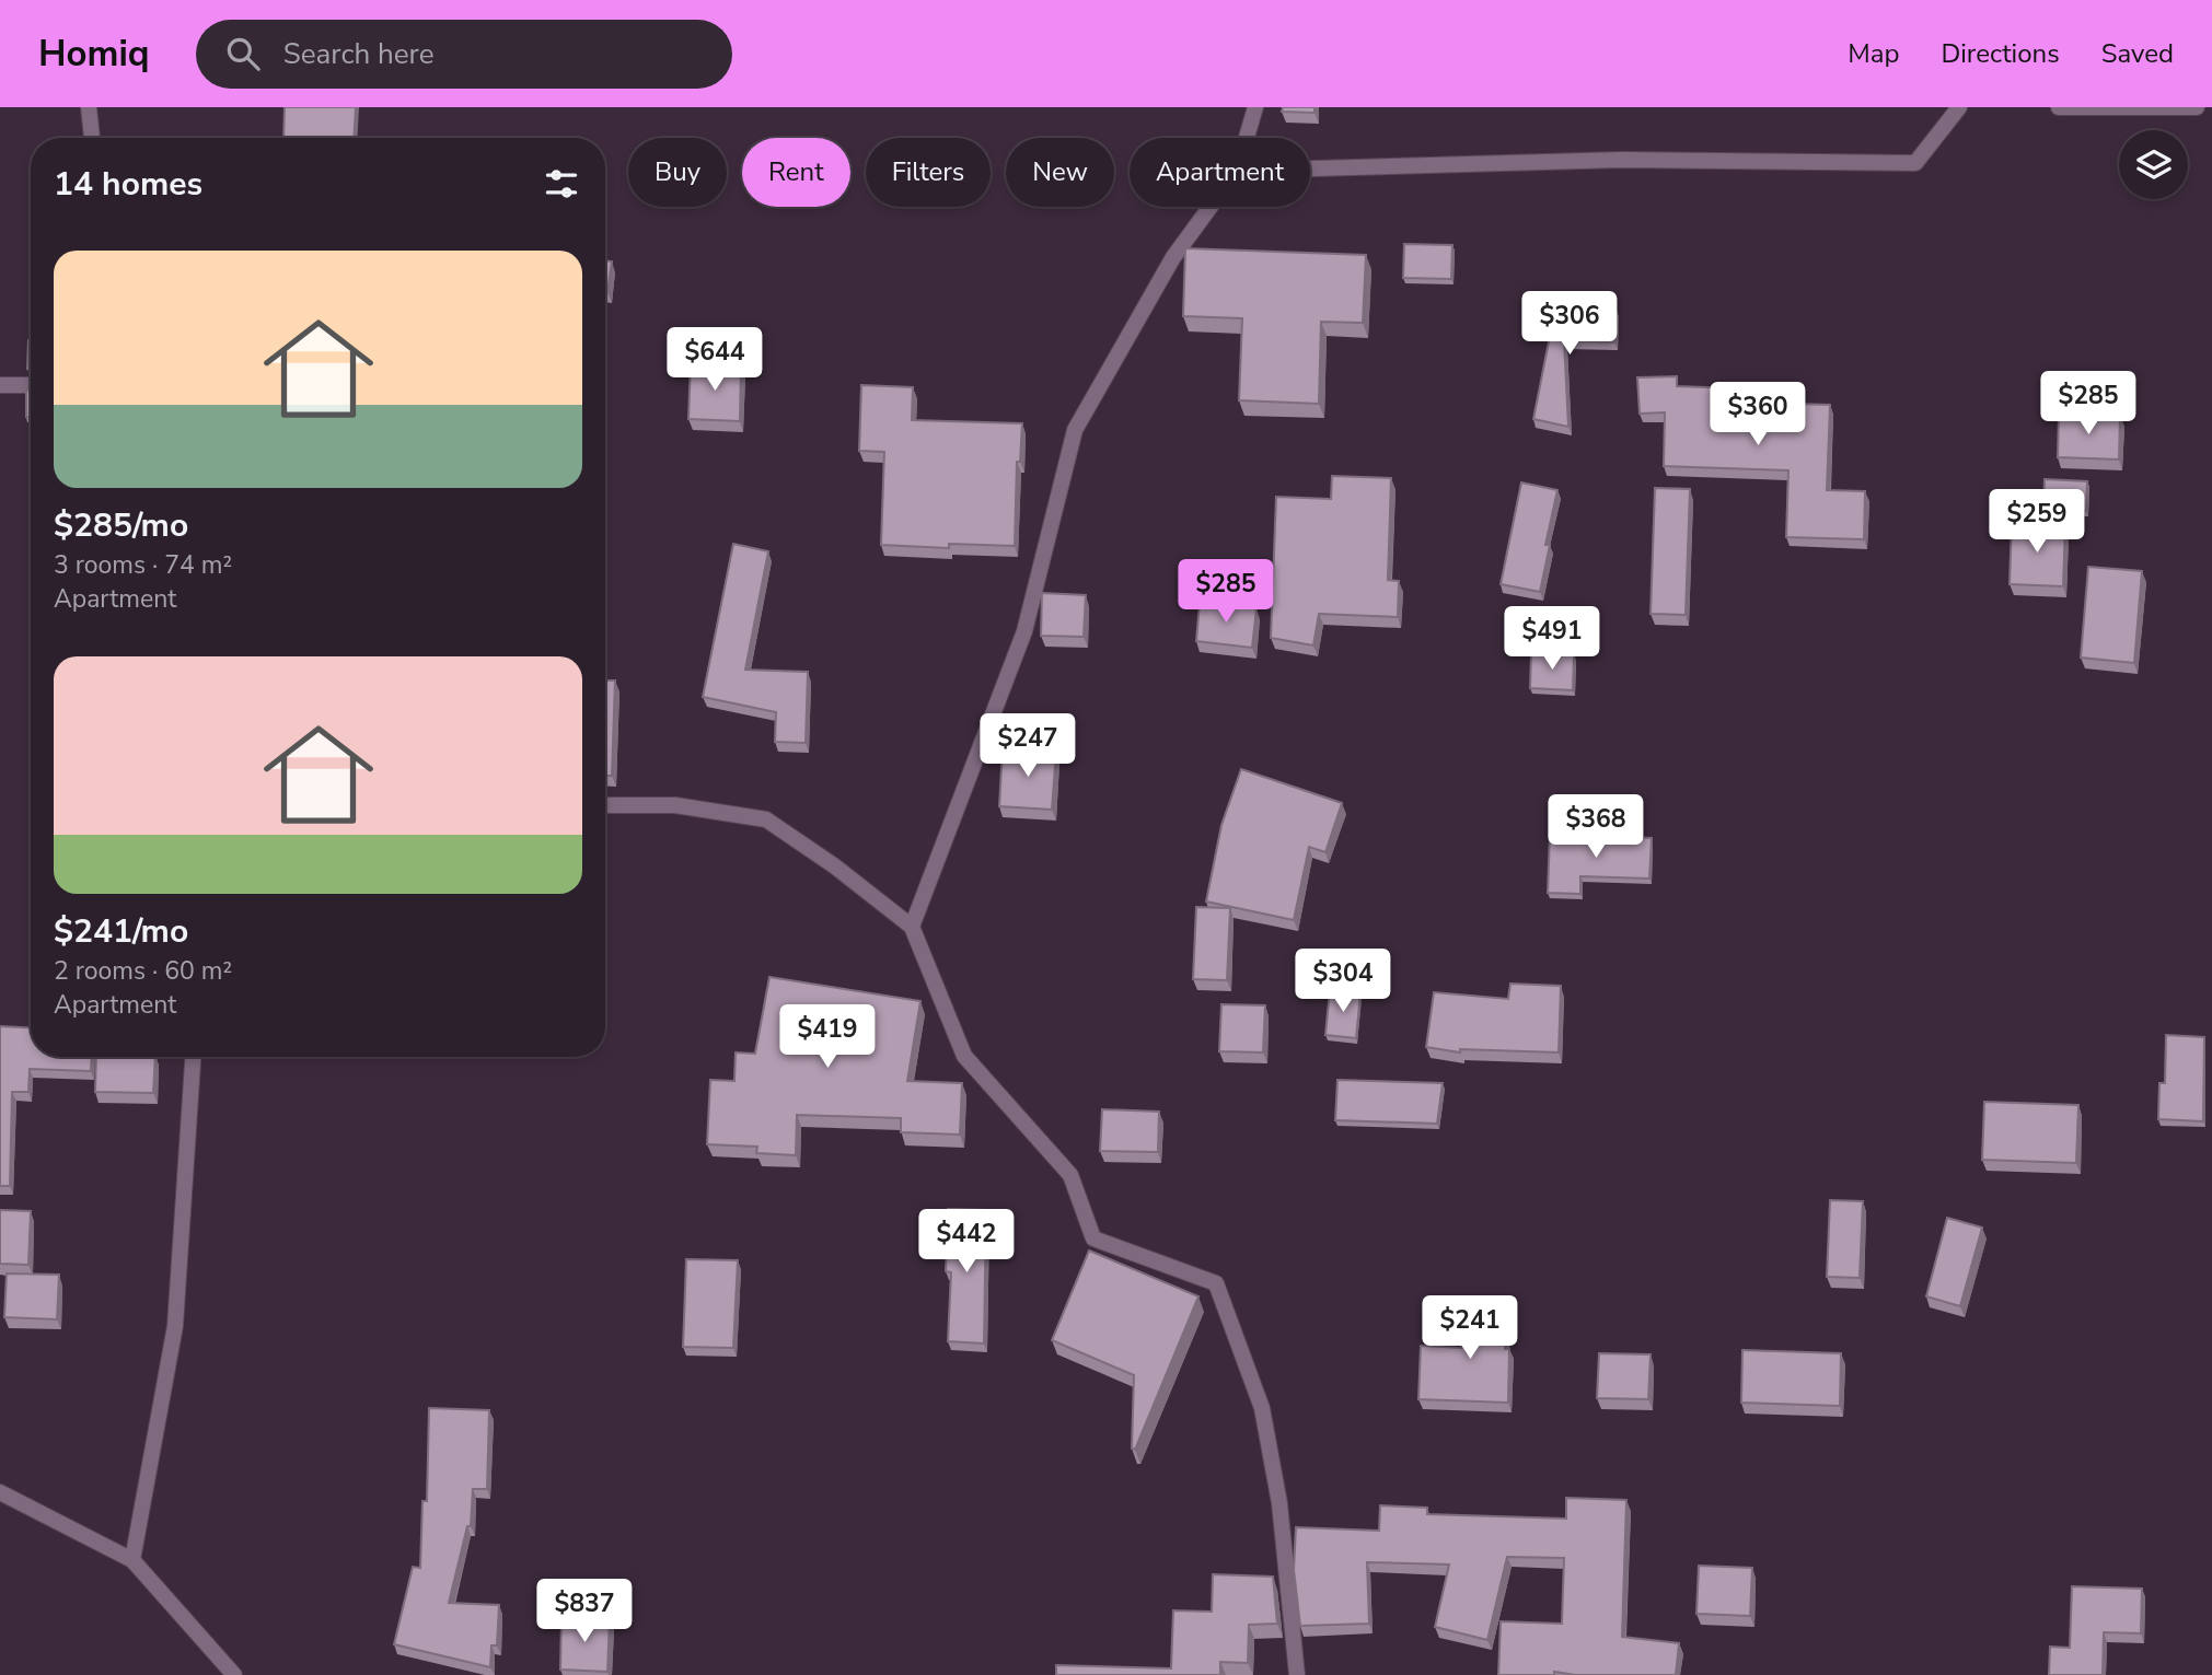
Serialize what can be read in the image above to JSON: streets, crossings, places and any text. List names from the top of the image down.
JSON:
{
  "page": {
    "header": "Homiq",
    "search": "Search here",
    "nav": ["Map", "Directions", "Saved"],
    "chip": [
      "Buy",
      "Rent",
      "Filters",
      "New",
      "Apartment"
    ],
    "heading": "14 homes",
    "list": [
      {
        "name": "$285/mo",
        "note": "3 rooms · 74 m² · Apartment"
      },
      {
        "name": "$241/mo",
        "note": "2 rooms · 60 m² · Apartment"
      }
    ],
    "price": [
      "$306",
      "$644",
      "$285",
      "$360",
      "$259",
      "$285",
      "$491",
      "$247",
      "$368",
      "$304",
      "$419",
      "$442",
      "$241",
      "$837"
    ]
  }
}
